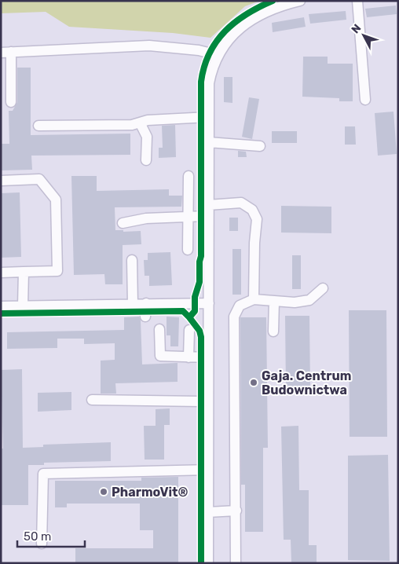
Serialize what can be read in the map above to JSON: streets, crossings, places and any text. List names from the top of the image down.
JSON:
{
  "places": ["Gaja. Centrum Budownictwa", "PharmoVit®"],
  "scale_bar": "50 m",
  "north": "top left"
}
